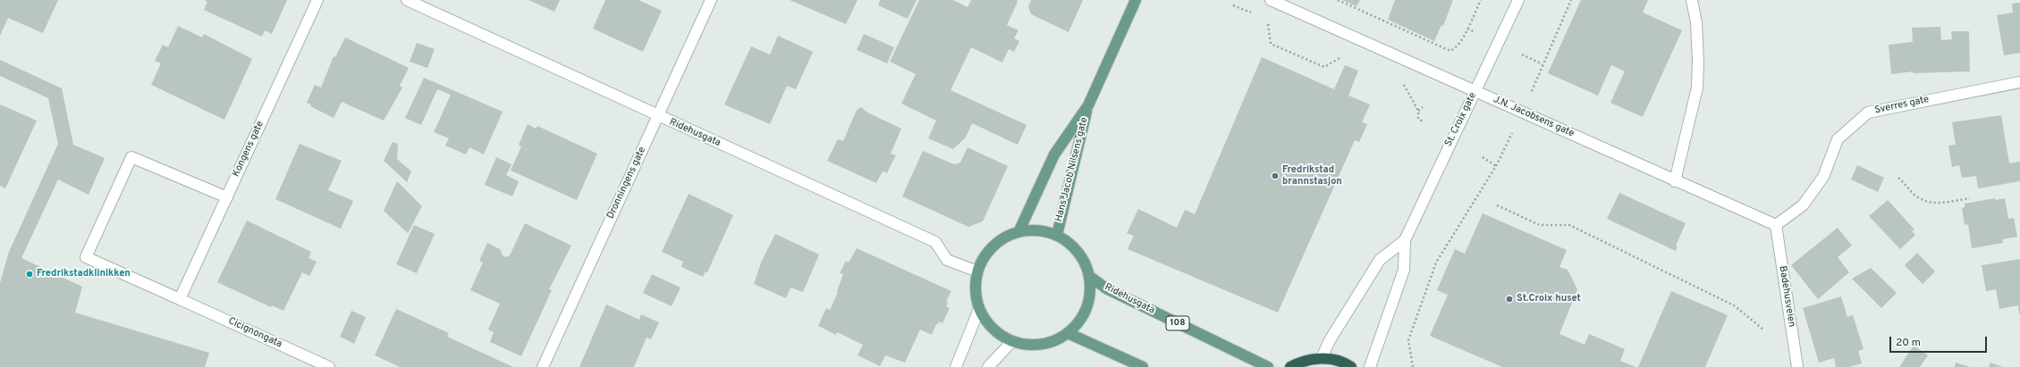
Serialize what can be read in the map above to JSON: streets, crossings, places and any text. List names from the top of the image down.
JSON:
{
  "streets": {
    "main road": ["Ridehusgata", "Hans Jacob Nilsens gate", "108"],
    "street": [
      "Sverres gate",
      "J.N. Jacobsens gate",
      "St. Croix gate",
      "Kongens gate",
      "Dronningens gate",
      "Badehusveien",
      "Cicignongata"
    ]
  },
  "crossings": [
    ["Sverres gate", "J.N. Jacobsens gate"],
    ["Sverres gate", "Badehusveien"],
    ["J.N. Jacobsens gate", "St. Croix gate"],
    ["J.N. Jacobsens gate", "Badehusveien"],
    ["Ridehusgata", "Hans Jacob Nilsens gate"],
    ["Ridehusgata", "Dronningens gate"],
    ["Ridehusgata", "108"],
    ["Kongens gate", "Cicignongata"],
    ["Hans Jacob Nilsens gate", "108"]
  ],
  "places": ["Fredrikstad brannstasjon", "Fredrikstadklinikken", "St.Croix huset"],
  "scale_bar": "20 m"
}
